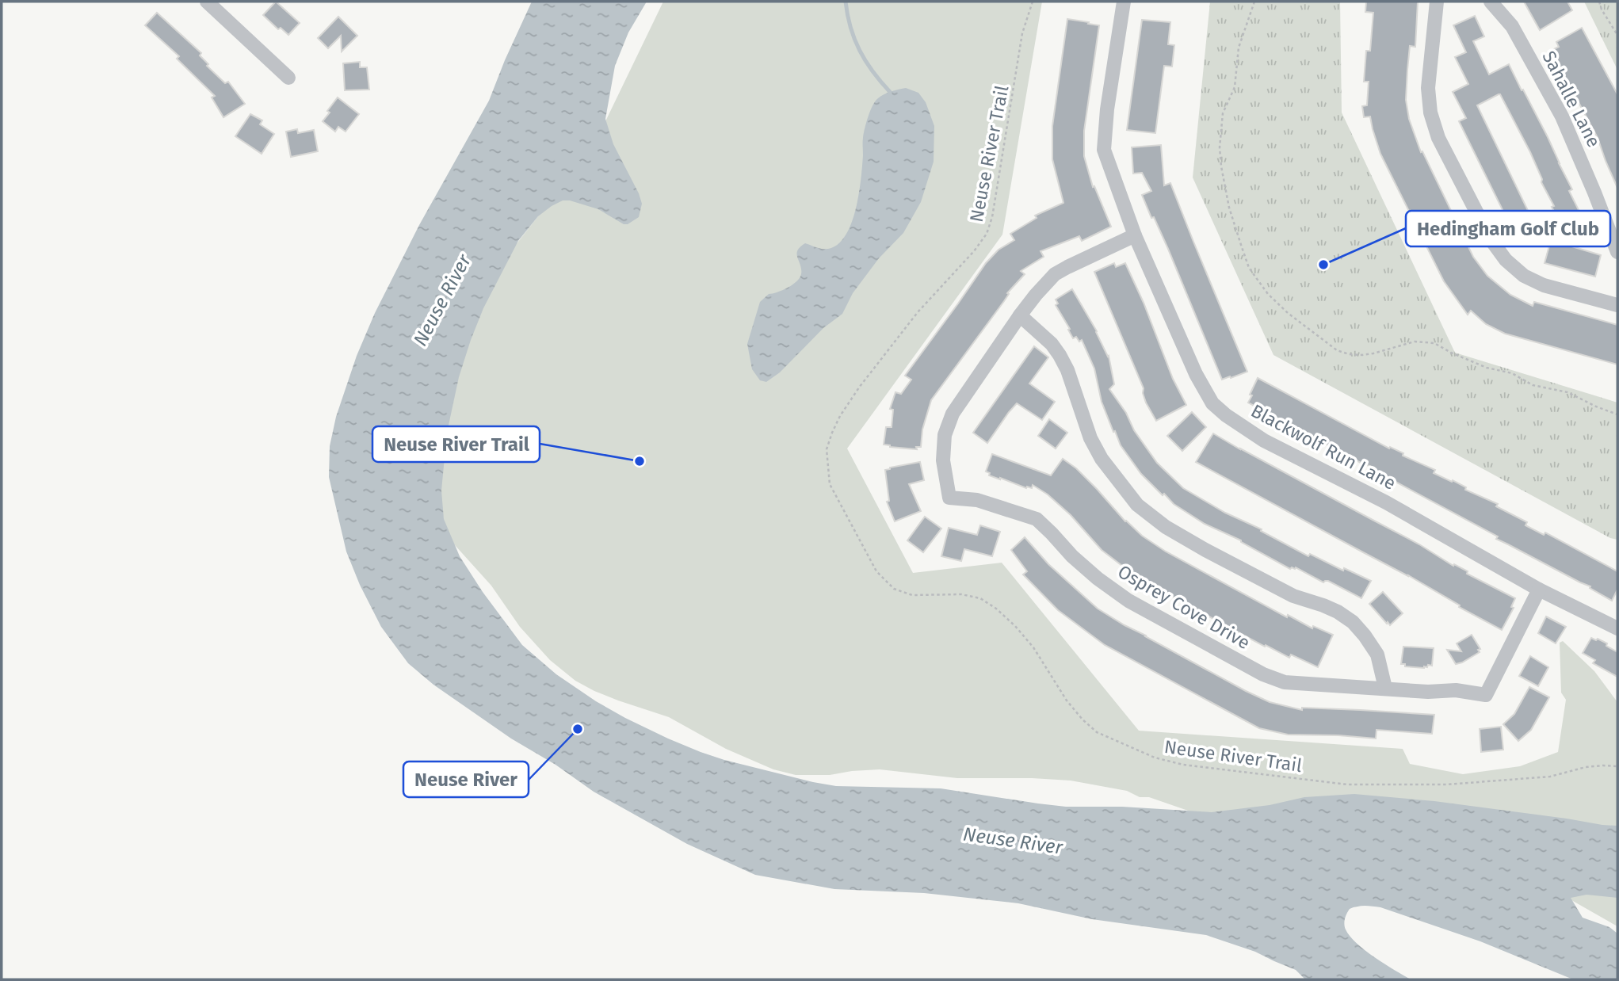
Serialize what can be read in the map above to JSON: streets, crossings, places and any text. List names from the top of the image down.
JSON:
{
  "streets": {
    "street": ["Sahalle Lane", "Blackwolf Run Lane", "Osprey Cove Drive"],
    "path": ["Neuse River Trail"]
  },
  "crossings": [
    ["Blackwolf Run Lane", "Osprey Cove Drive"]
  ],
  "water": ["Neuse River"],
  "places": ["Hedingham Golf Club", "Neuse River Trail", "Neuse River"]
}
